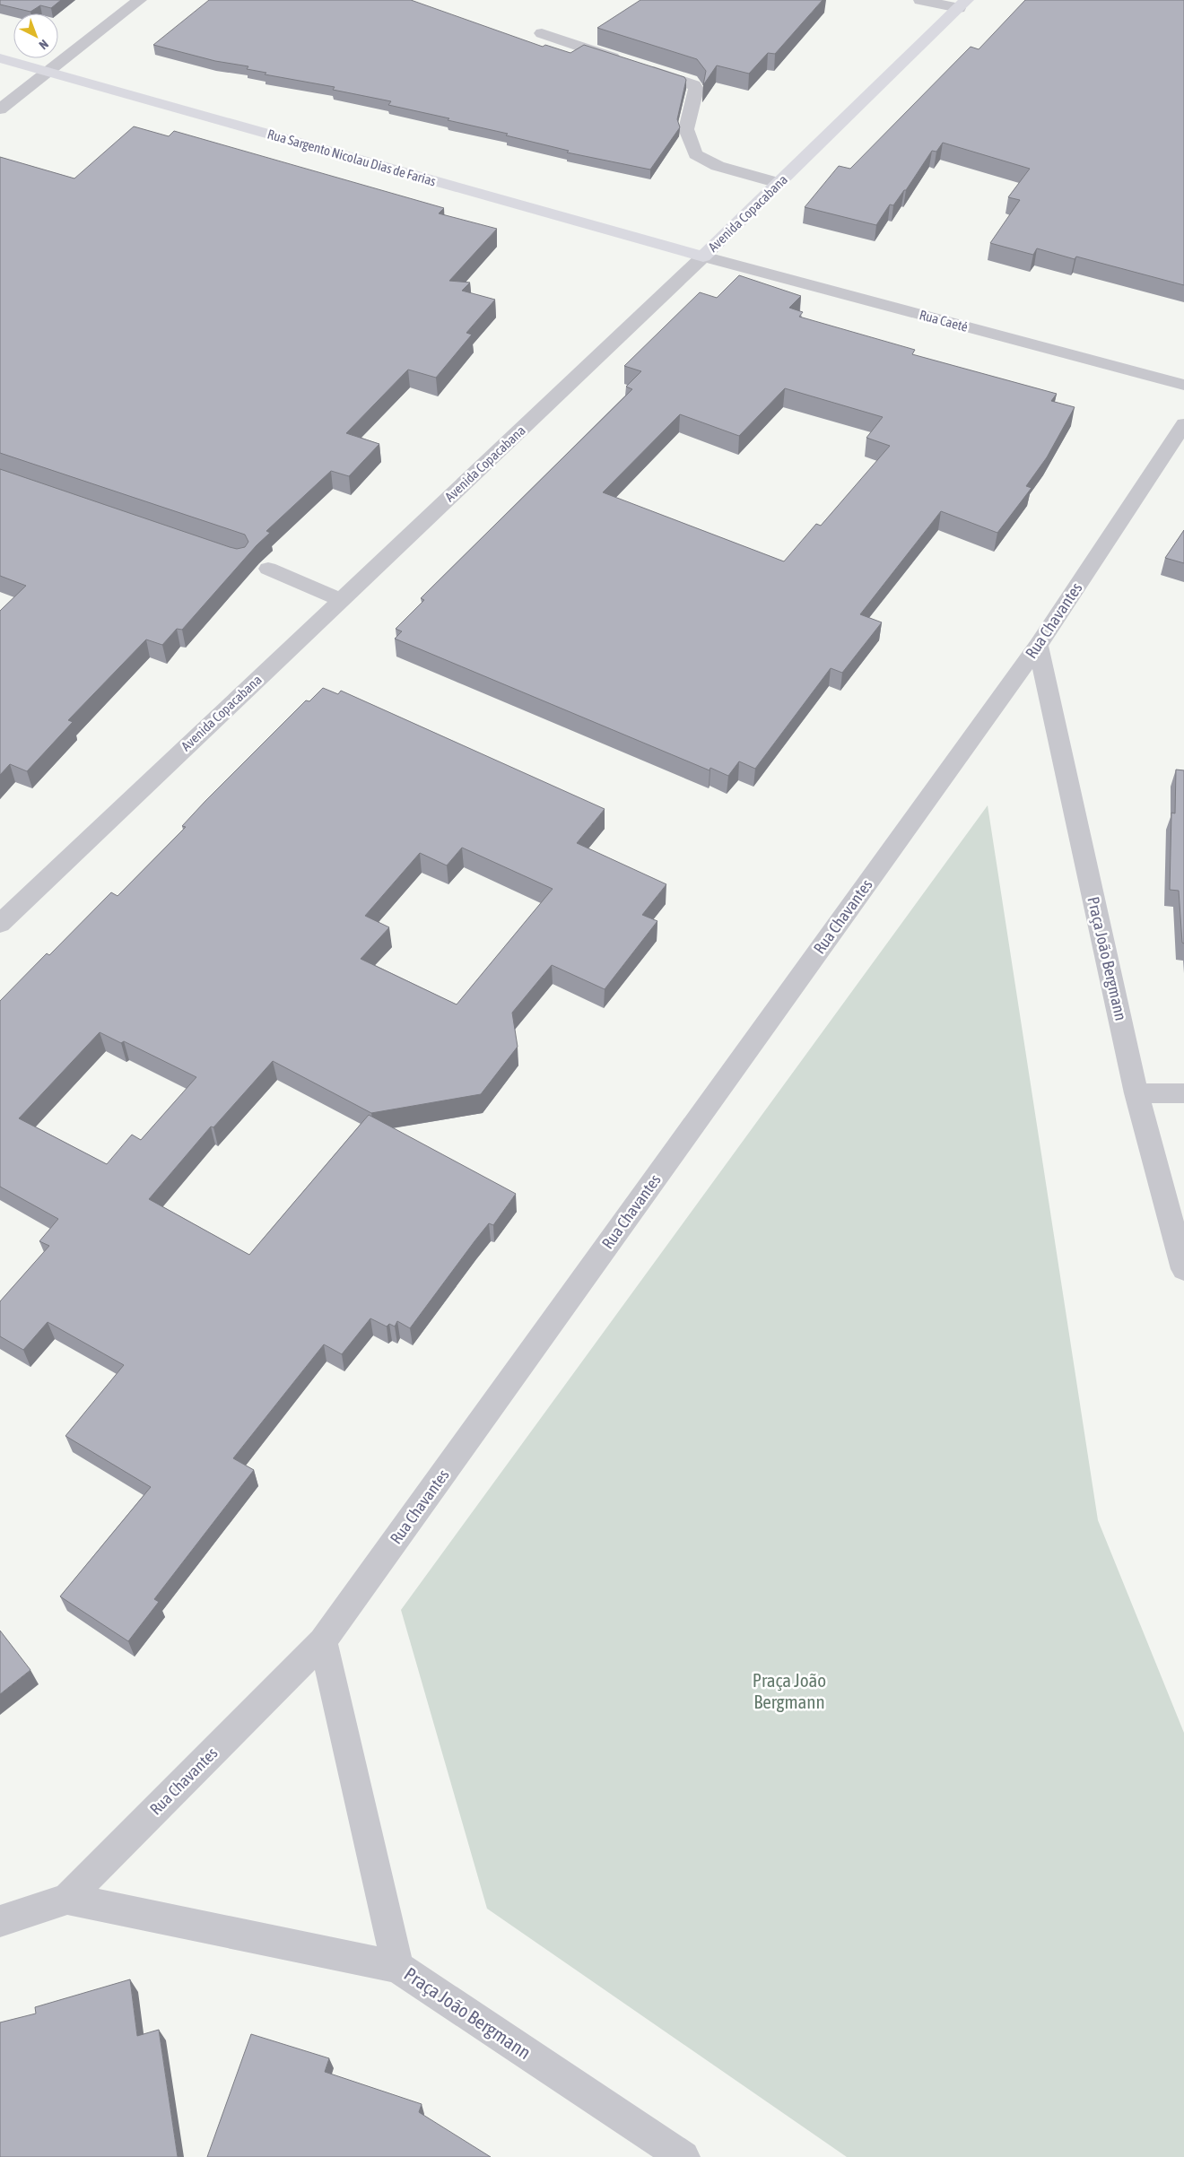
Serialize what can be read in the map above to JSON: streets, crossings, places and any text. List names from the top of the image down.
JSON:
{
  "streets": {
    "main road": ["Rua Sargento Nicolau Dias de Farias", "Avenida Copacabana"],
    "street": ["Rua Caeté", "Rua Chavantes", "Praça João Bergmann"]
  },
  "crossings": [
    ["Rua Sargento Nicolau Dias de Farias", "Avenida Copacabana"],
    ["Rua Sargento Nicolau Dias de Farias", "Rua Caeté"],
    ["Avenida Copacabana", "Rua Caeté"],
    ["Rua Chavantes", "Praça João Bergmann"]
  ],
  "parks": ["Praça João Bergmann"],
  "north": "bottom right"
}
